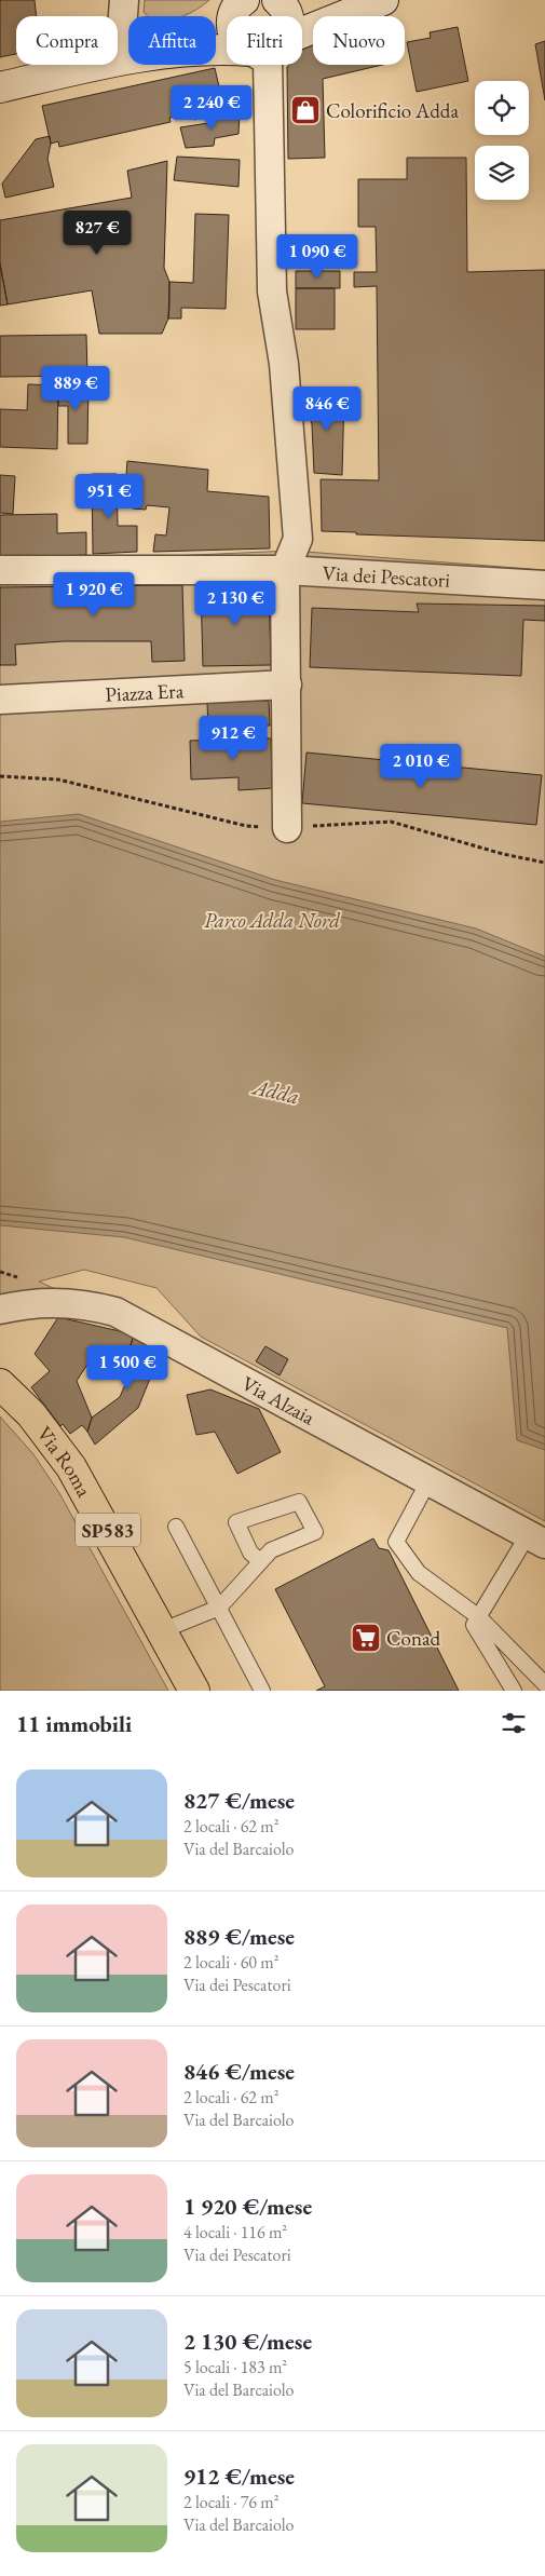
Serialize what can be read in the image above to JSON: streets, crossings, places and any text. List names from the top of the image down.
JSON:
{
  "streets": {
    "main road": ["Via Roma", "SP583"],
    "street": ["Via dei Pescatori", "Piazza Era", "Via Alzaia"]
  },
  "water": ["Adda"],
  "parks": ["Parco Adda Nord"],
  "places": {
    "shop": ["Colorificio Adda"],
    "supermarket": ["Conad"]
  },
  "page": {
    "chip": [
      "Compra",
      "Affitta",
      "Filtri",
      "Nuovo"
    ],
    "price": [
      "2 240 €",
      "827 €",
      "1 090 €",
      "889 €",
      "846 €",
      "951 €",
      "1 920 €",
      "2 130 €",
      "912 €",
      "2 010 €",
      "1 500 €"
    ],
    "heading": "11 immobili",
    "list": [
      {
        "name": "827 €/mese",
        "note": "2 locali · 62 m² · Via del Barcaiolo"
      },
      {
        "name": "889 €/mese",
        "note": "2 locali · 60 m² · Via dei Pescatori"
      },
      {
        "name": "846 €/mese",
        "note": "2 locali · 62 m² · Via del Barcaiolo"
      },
      {
        "name": "1 920 €/mese",
        "note": "4 locali · 116 m² · Via dei Pescatori"
      },
      {
        "name": "2 130 €/mese",
        "note": "5 locali · 183 m² · Via del Barcaiolo"
      },
      {
        "name": "912 €/mese",
        "note": "2 locali · 76 m² · Via del Barcaiolo"
      }
    ]
  }
}
